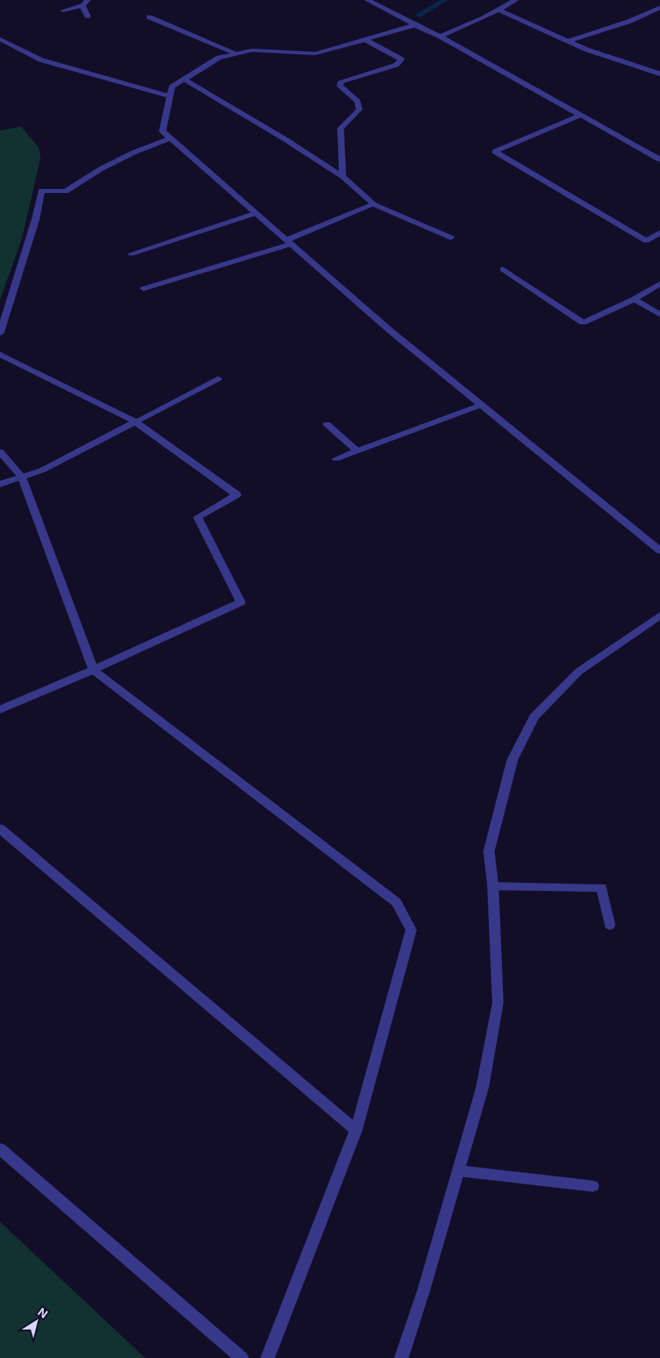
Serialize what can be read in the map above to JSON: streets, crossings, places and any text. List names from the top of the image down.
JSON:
{
  "north": "top right"
}
